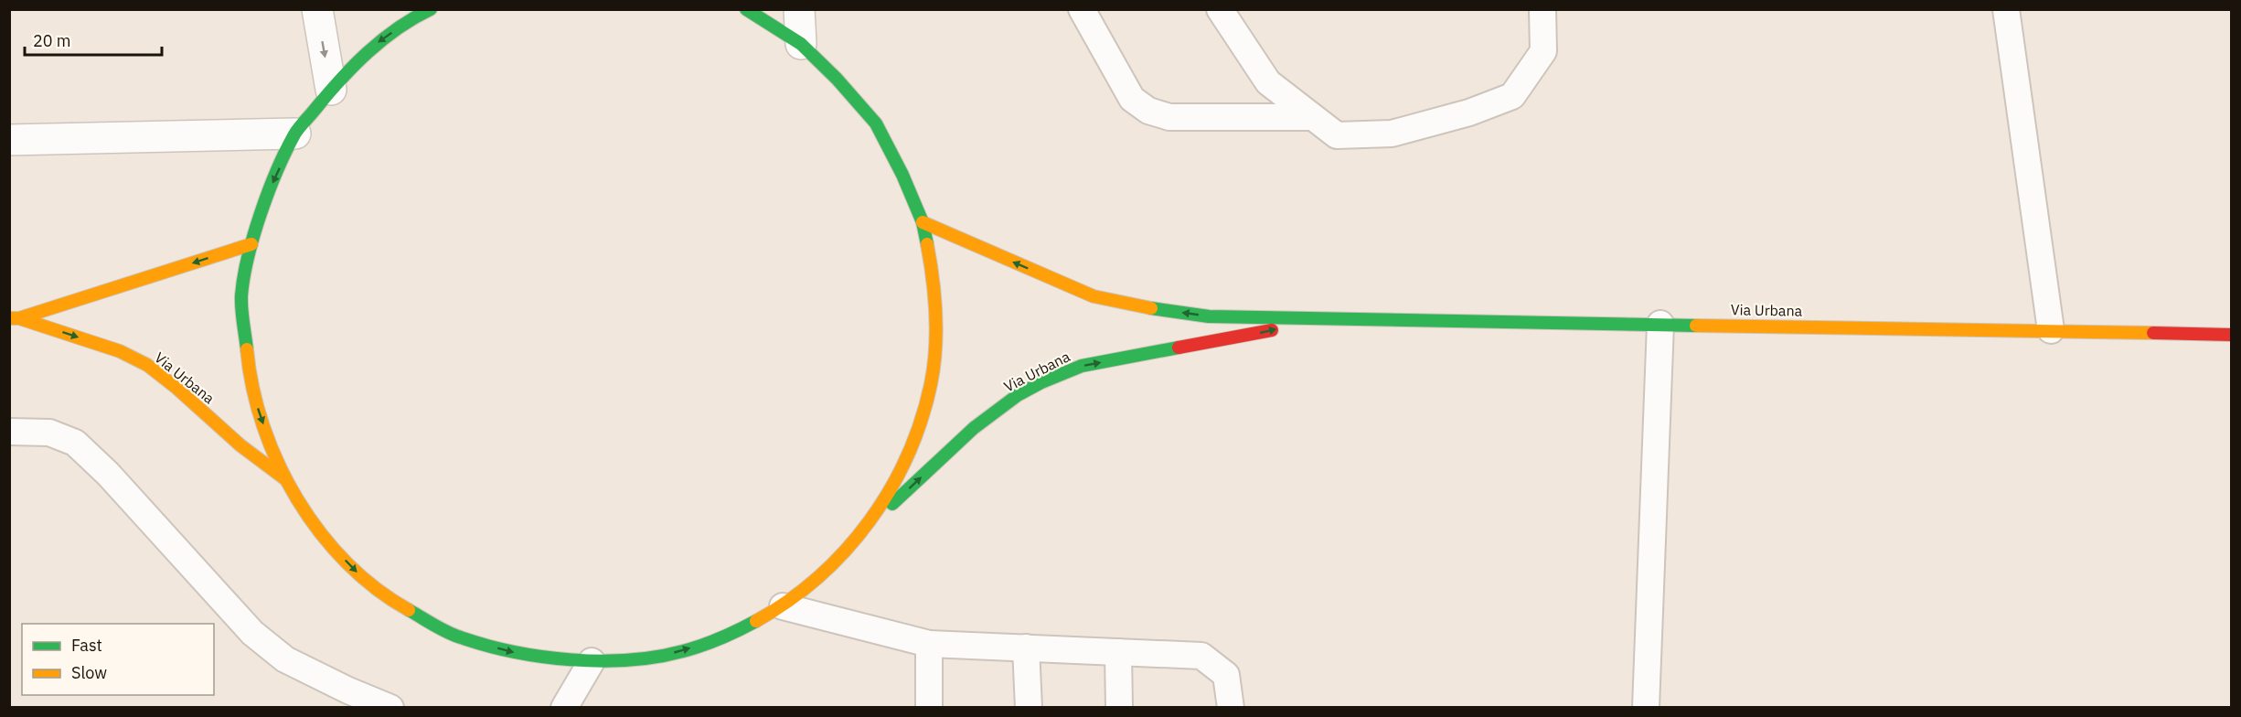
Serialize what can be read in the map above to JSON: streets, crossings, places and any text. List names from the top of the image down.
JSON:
{
  "streets": {
    "main road": ["Via Urbana"]
  },
  "legend": ["Fast", "Slow"],
  "scale_bar": "20 m"
}
